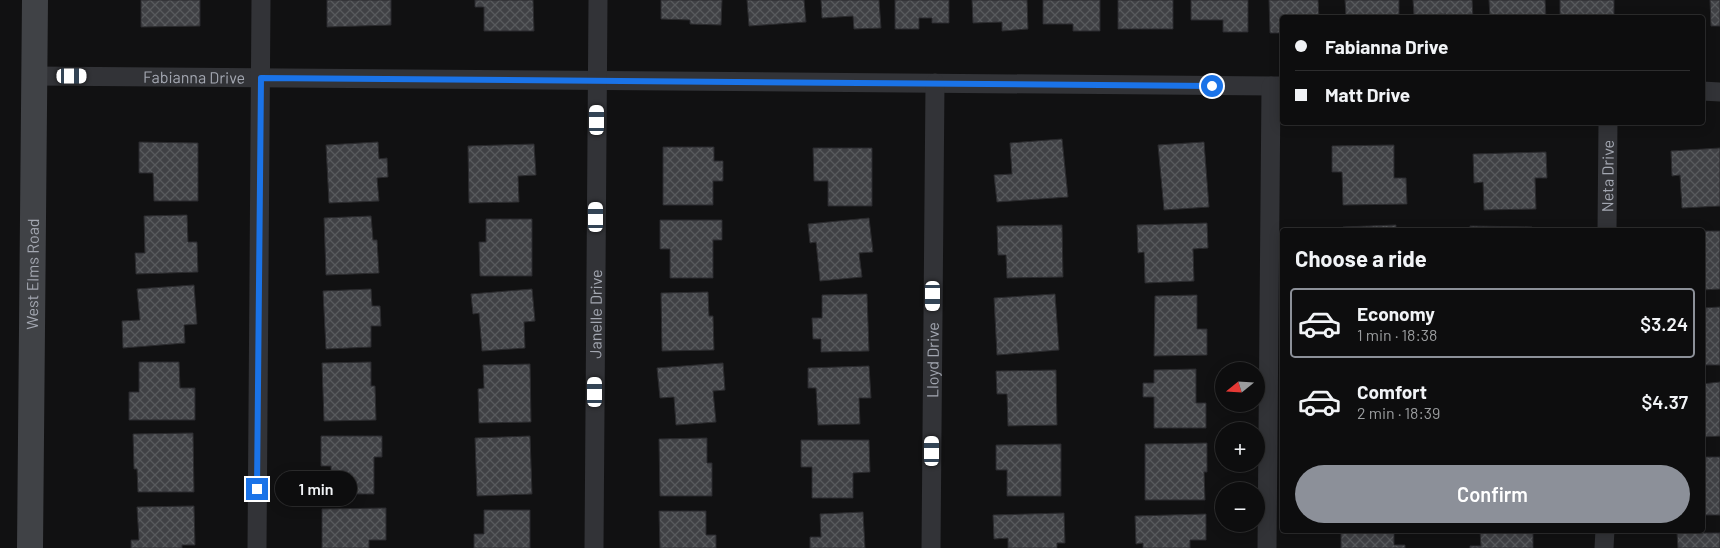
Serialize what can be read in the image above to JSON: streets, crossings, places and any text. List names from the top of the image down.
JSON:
{
  "streets": {
    "main road": ["West Elms Road"],
    "street": [
      "Fabianna Drive",
      "Neta Drive",
      "Janelle Drive",
      "Lloyd Drive"
    ]
  },
  "crossings": [
    ["Fabianna Drive", "West Elms Road"],
    ["Fabianna Drive", "Janelle Drive"],
    ["Fabianna Drive", "Lloyd Drive"]
  ],
  "north": "left",
  "page": {
    "banner": ["Fabianna Drive", "Matt Drive"],
    "heading": "Choose a ride",
    "list": [
      {
        "name": "Economy",
        "note": "1 min · 18:38",
        "value": "$3.24"
      },
      {
        "name": "Comfort",
        "note": "2 min · 18:39",
        "value": "$4.37"
      }
    ],
    "map_buttons": ["+", "−"],
    "buttons": "Confirm",
    "bubble": "1 min"
  }
}
